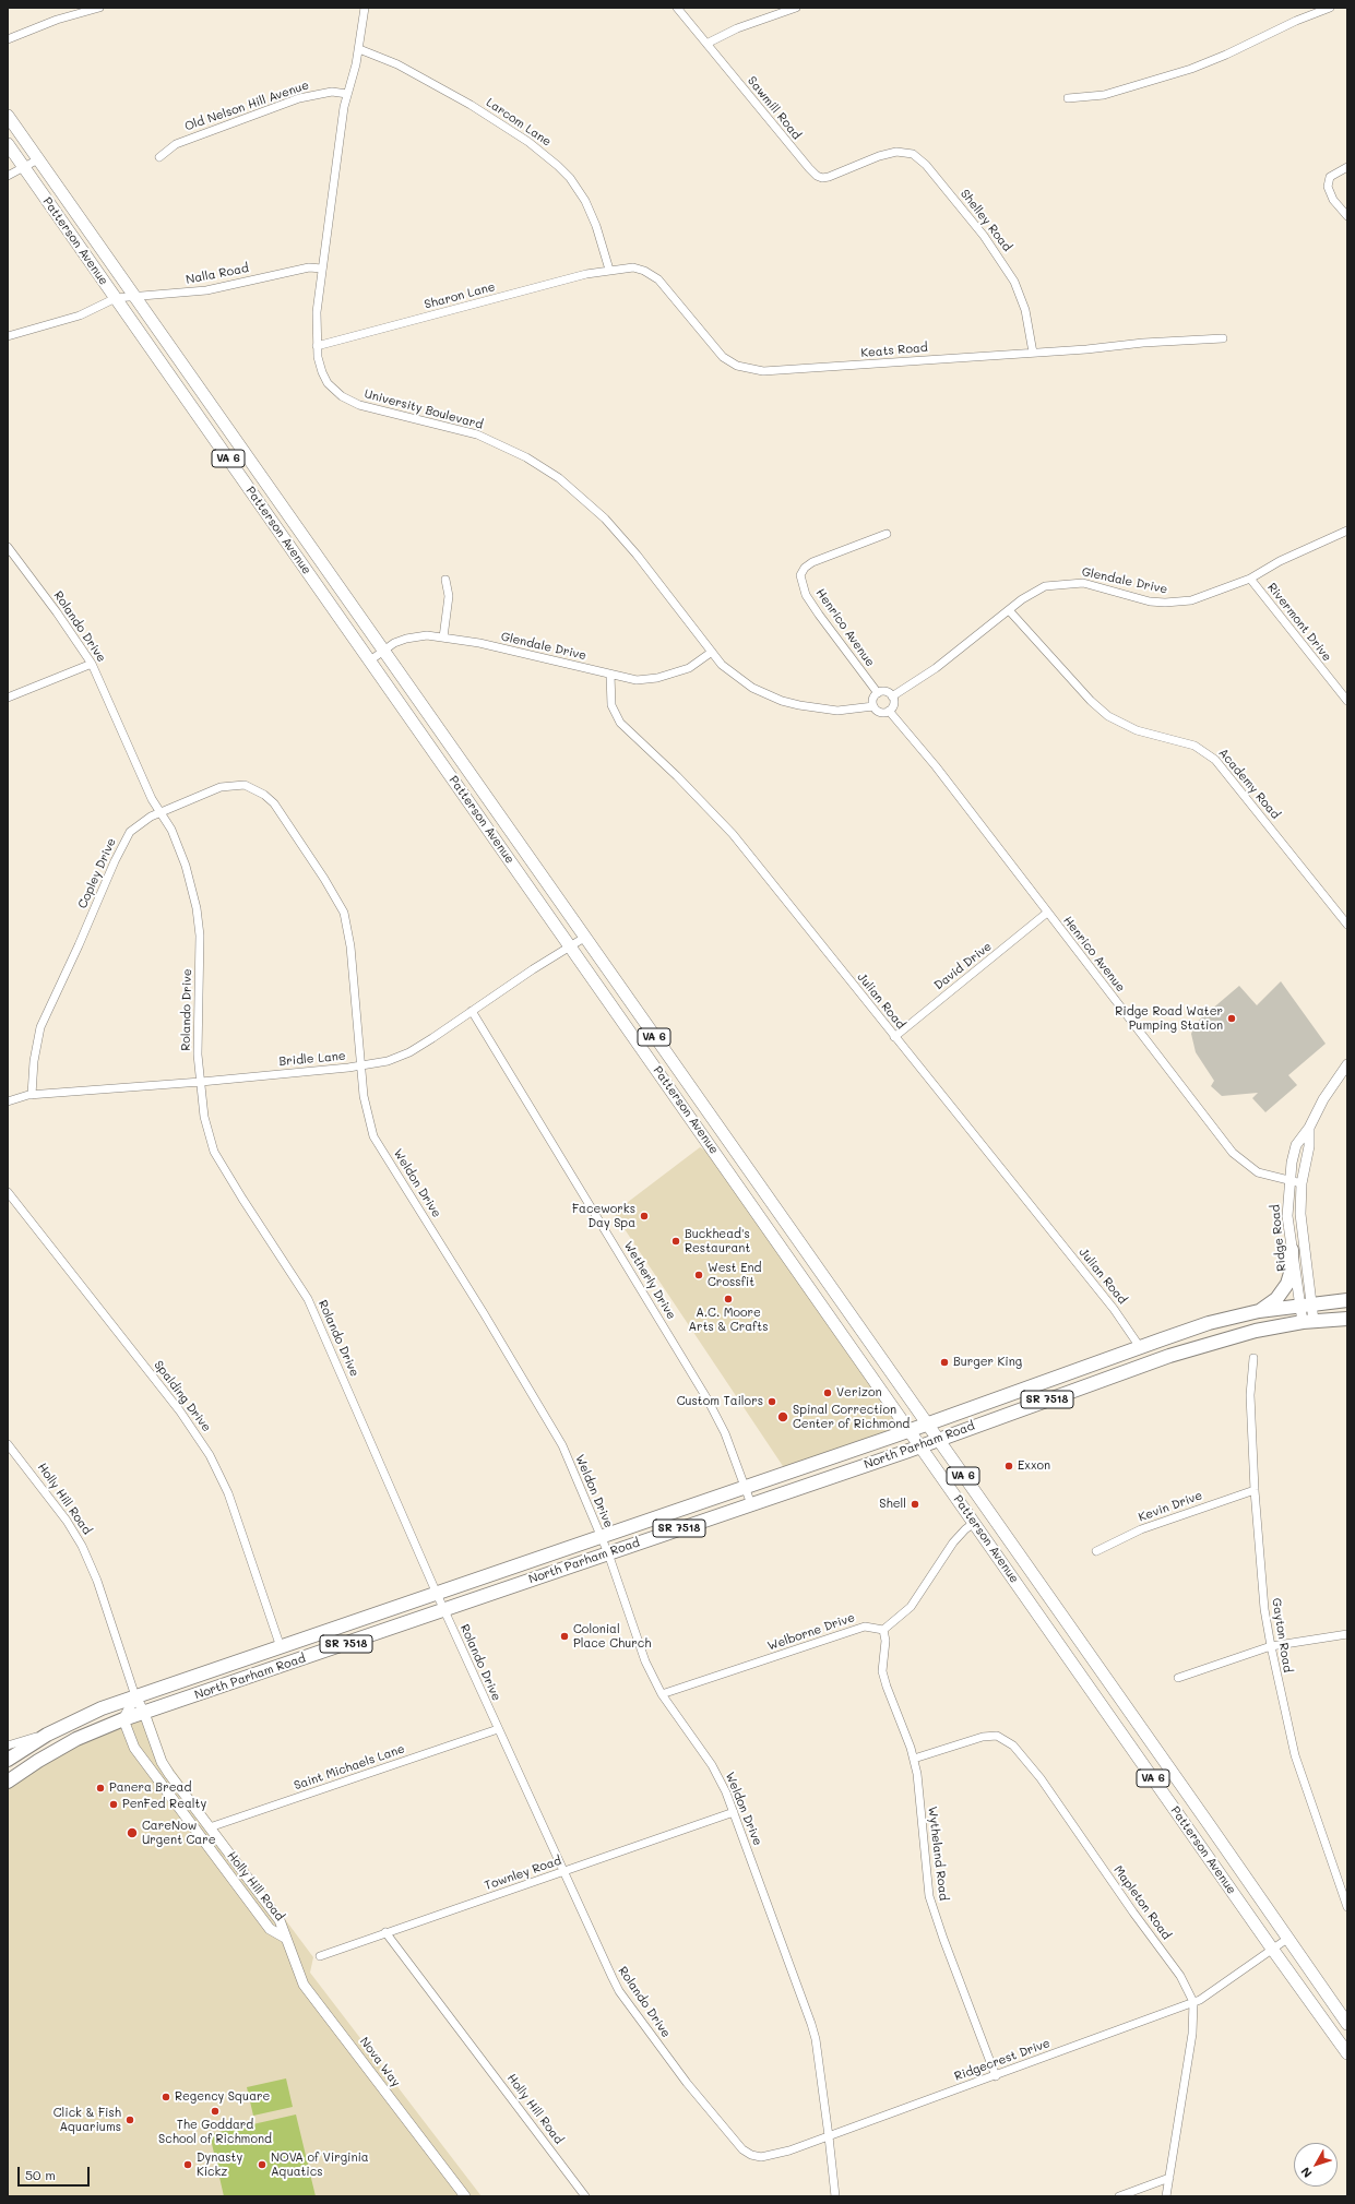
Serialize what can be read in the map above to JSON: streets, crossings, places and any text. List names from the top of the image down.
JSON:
{
  "streets": {
    "highway": ["SR 7518", "North Parham Road"],
    "main road": ["Patterson Avenue", "VA 6"],
    "street": [
      "Old Nelson Hill Avenue",
      "Sawmill Road",
      "Larcom Lane",
      "Shelley Road",
      "Nalla Road",
      "Sharon Lane",
      "Keats Road",
      "University Boulevard",
      "Glendale Drive",
      "Rivermont Drive",
      "Rolando Drive",
      "Henrico Avenue",
      "Academy Road",
      "Copley Drive",
      "David Drive",
      "Julian Road",
      "Bridle Lane",
      "Weldon Drive",
      "Ridge Road",
      "Wetherly Drive",
      "Spalding Drive",
      "Holly Hill Road",
      "Kevin Drive",
      "Welborne Drive",
      "Gayton Road",
      "Saint Michaels Lane",
      "Wytheland Road",
      "Townley Road",
      "Mapleton Road",
      "Ridgecrest Drive",
      "Nova Way"
    ]
  },
  "crossings": [
    ["Old Nelson Hill Avenue", "University Boulevard"],
    ["Sawmill Road", "Shelley Road"],
    ["Larcom Lane", "Sharon Lane"],
    ["Larcom Lane", "Keats Road"],
    ["Larcom Lane", "University Boulevard"],
    ["Shelley Road", "Keats Road"],
    ["Patterson Avenue", "Nalla Road"],
    ["Patterson Avenue", "Glendale Drive"],
    ["Patterson Avenue", "Bridle Lane"],
    ["Patterson Avenue", "North Parham Road"],
    ["Patterson Avenue", "Ridgecrest Drive"],
    ["Nalla Road", "University Boulevard"],
    ["Sharon Lane", "Keats Road"],
    ["Sharon Lane", "University Boulevard"],
    ["University Boulevard", "Glendale Drive"],
    ["University Boulevard", "Henrico Avenue"],
    ["Glendale Drive", "Rivermont Drive"],
    ["Glendale Drive", "Henrico Avenue"],
    ["Glendale Drive", "Academy Road"],
    ["Glendale Drive", "Julian Road"],
    ["Rolando Drive", "Copley Drive"],
    ["Rolando Drive", "Bridle Lane"],
    ["Rolando Drive", "North Parham Road"],
    ["Rolando Drive", "Saint Michaels Lane"],
    ["Rolando Drive", "Townley Road"],
    ["Rolando Drive", "Ridgecrest Drive"],
    ["Henrico Avenue", "David Drive"],
    ["Henrico Avenue", "Ridge Road"],
    ["Copley Drive", "Bridle Lane"],
    ["Copley Drive", "Weldon Drive"],
    ["David Drive", "Julian Road"],
    ["Julian Road", "North Parham Road"],
    ["Bridle Lane", "Weldon Drive"],
    ["Bridle Lane", "Wetherly Drive"],
    ["Weldon Drive", "North Parham Road"],
    ["Weldon Drive", "Welborne Drive"],
    ["Weldon Drive", "Townley Road"],
    ["Weldon Drive", "Ridgecrest Drive"],
    ["Ridge Road", "North Parham Road"],
    ["Wetherly Drive", "North Parham Road"],
    ["Spalding Drive", "North Parham Road"],
    ["North Parham Road", "Holly Hill Road"],
    ["Holly Hill Road", "Saint Michaels Lane"],
    ["Holly Hill Road", "Townley Road"],
    ["Holly Hill Road", "Nova Way"],
    ["Kevin Drive", "Gayton Road"],
    ["Welborne Drive", "Wytheland Road"],
    ["Wytheland Road", "Mapleton Road"],
    ["Wytheland Road", "Ridgecrest Drive"],
    ["Mapleton Road", "Ridgecrest Drive"]
  ],
  "places": [
    "Ridge Road Water Pumping Station",
    "Faceworks Day Spa",
    "Buckhead's Restaurant",
    "West End Crossfit",
    "A.C. Moore Arts & Crafts",
    "Burger King",
    "Verizon",
    "Custom Tailors",
    "Spinal Correction Center of Richmond",
    "Exxon",
    "Shell",
    "Colonial Place Church",
    "Panera Bread",
    "PenFed Realty",
    "CareNow Urgent Care",
    "Regency Square",
    "The Goddard School of Richmond",
    "Click & Fish Aquariums",
    "Dynasty Kickz",
    "NOVA of Virginia Aquatics"
  ],
  "scale_bar": "50 m",
  "north": "bottom left"
}
